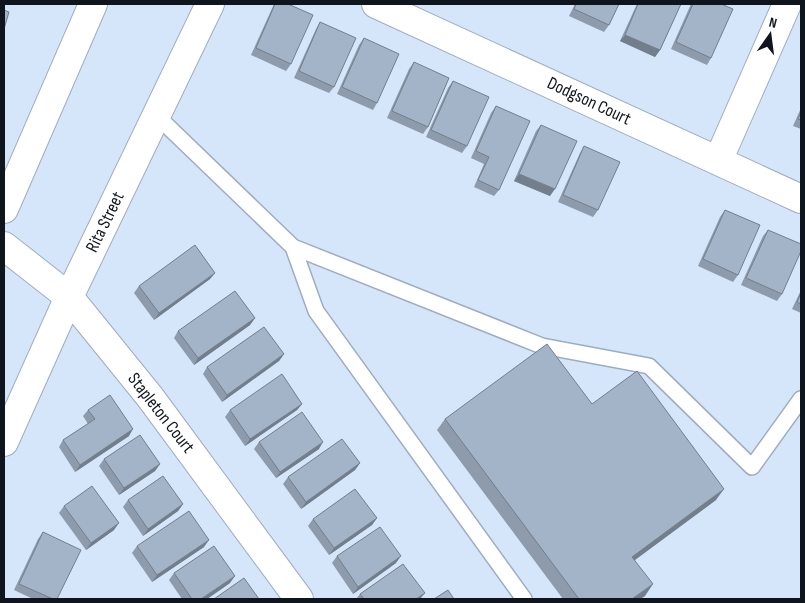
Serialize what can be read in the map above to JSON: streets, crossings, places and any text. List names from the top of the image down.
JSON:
{
  "streets": {
    "street": ["Dodgson Court", "Rita Street", "Stapleton Court"]
  },
  "crossings": [
    ["Rita Street", "Stapleton Court"]
  ],
  "north": "top"
}
